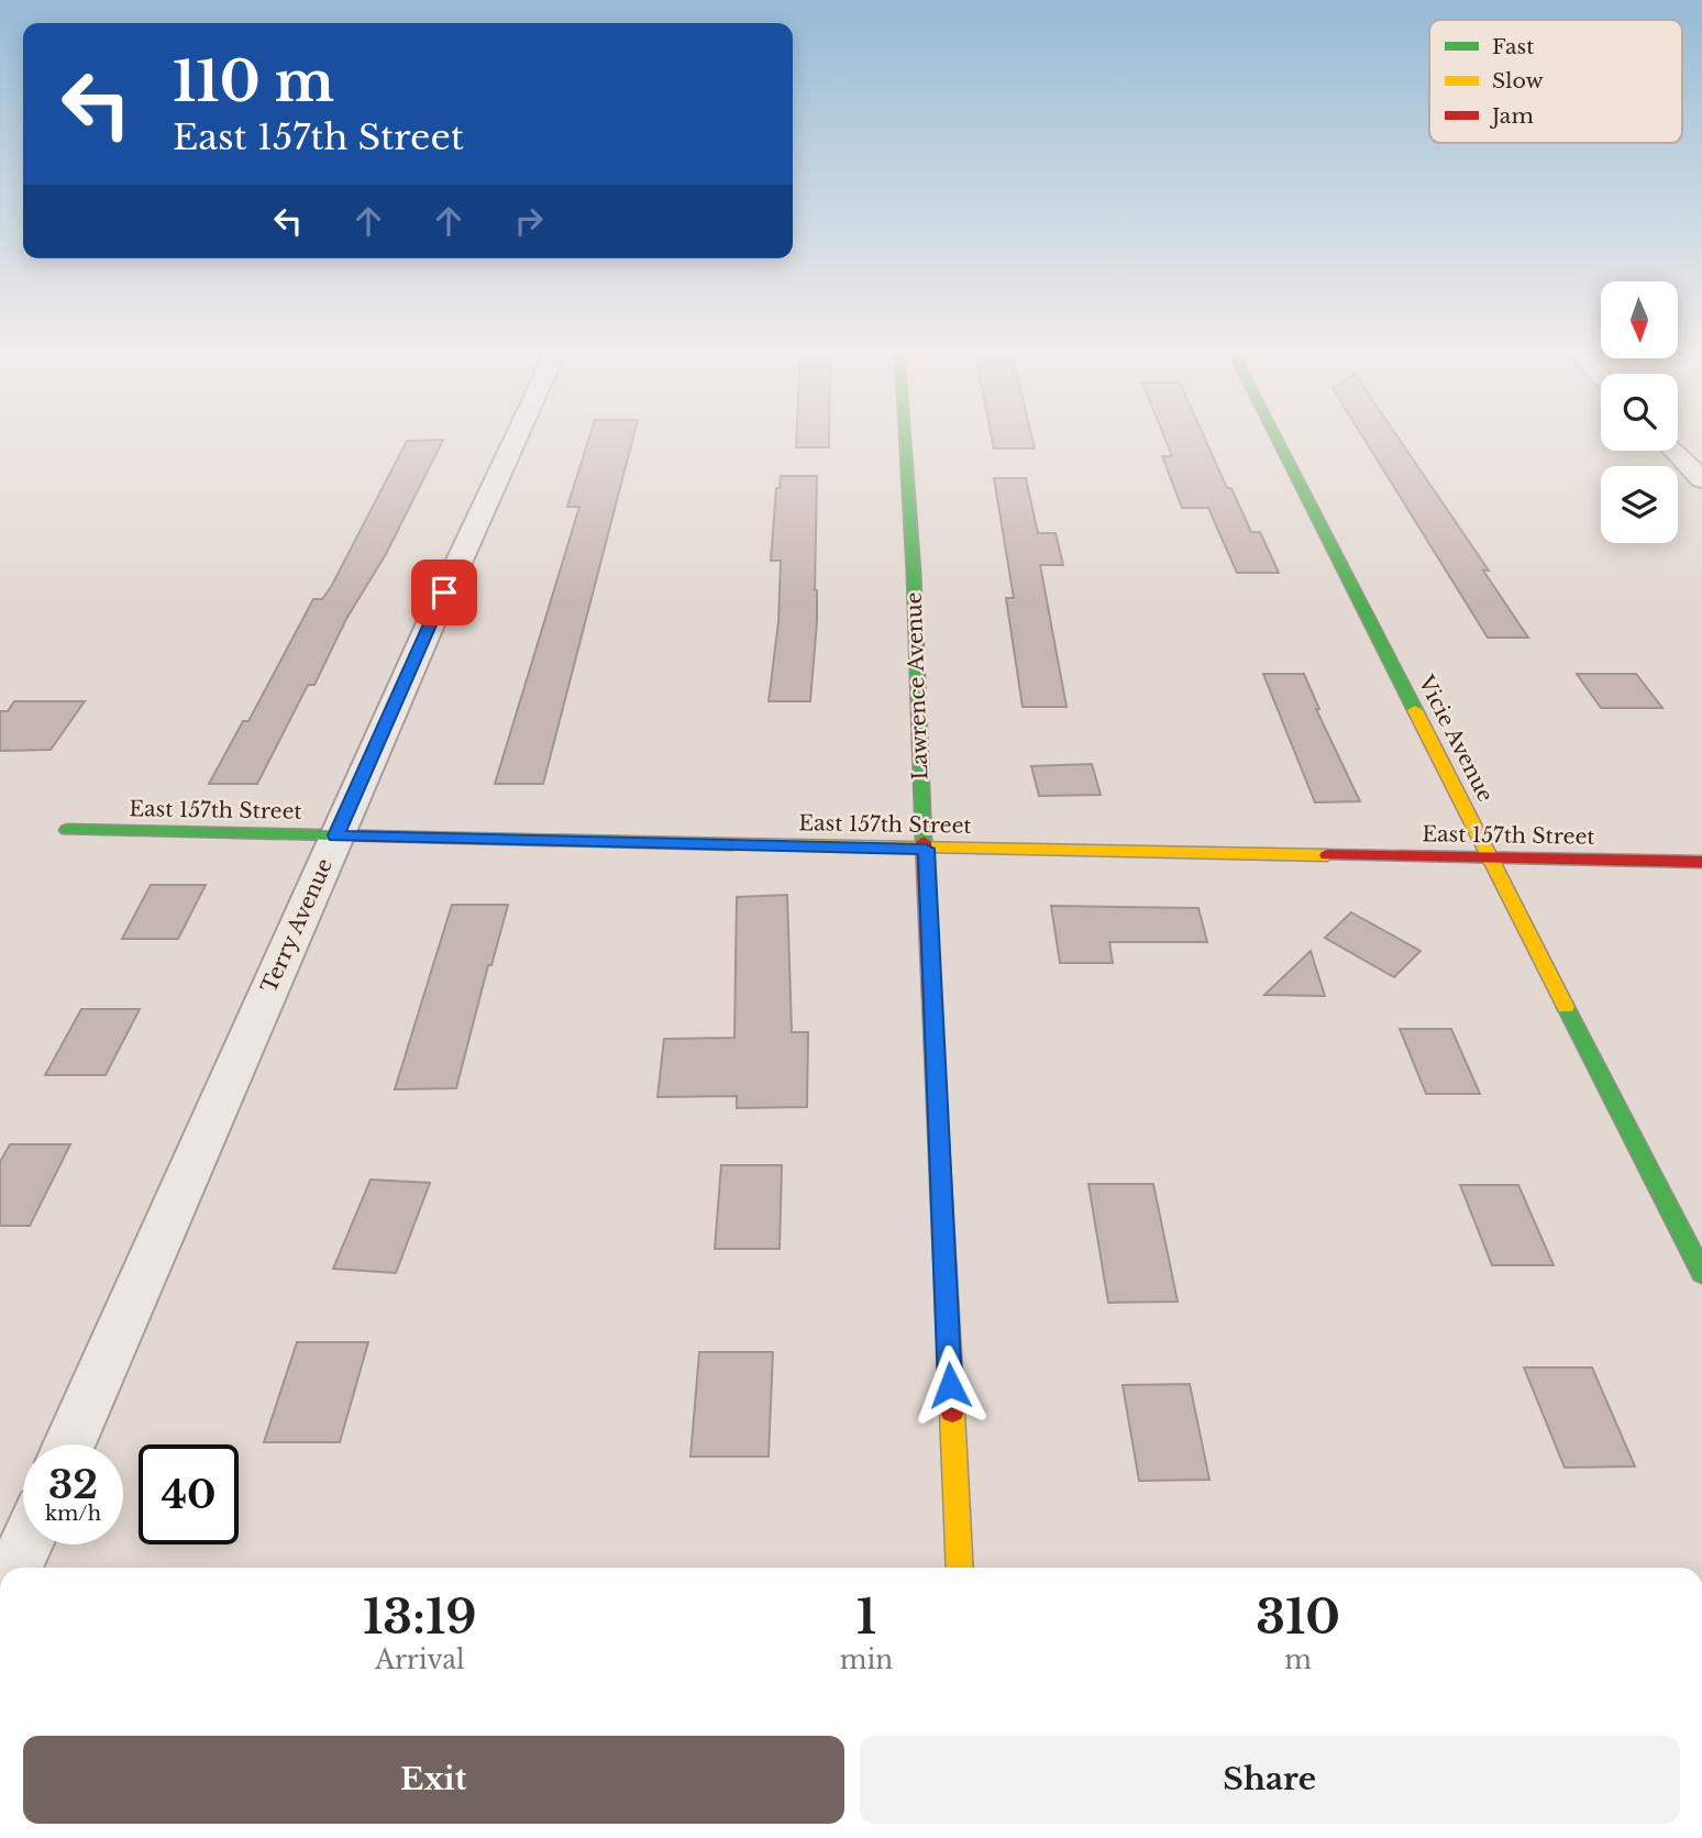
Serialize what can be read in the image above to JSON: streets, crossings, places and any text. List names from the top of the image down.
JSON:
{
  "streets": {
    "street": [
      "Lawrence Avenue",
      "Vicie Avenue",
      "East 157th Street",
      "Terry Avenue"
    ]
  },
  "crossings": [
    ["Lawrence Avenue", "East 157th Street"],
    ["Vicie Avenue", "East 157th Street"],
    ["East 157th Street", "Terry Avenue"]
  ],
  "legend": ["Fast", "Slow", "Jam"],
  "north": "bottom",
  "page": {
    "turn": ["110 m", "East 157th Street"],
    "speed": "32 km/h",
    "limit": "40",
    "eta": [
      "13:19",
      "Arrival",
      "1",
      "min",
      "310",
      "m"
    ],
    "buttons": ["Exit", "Share"]
  }
}
